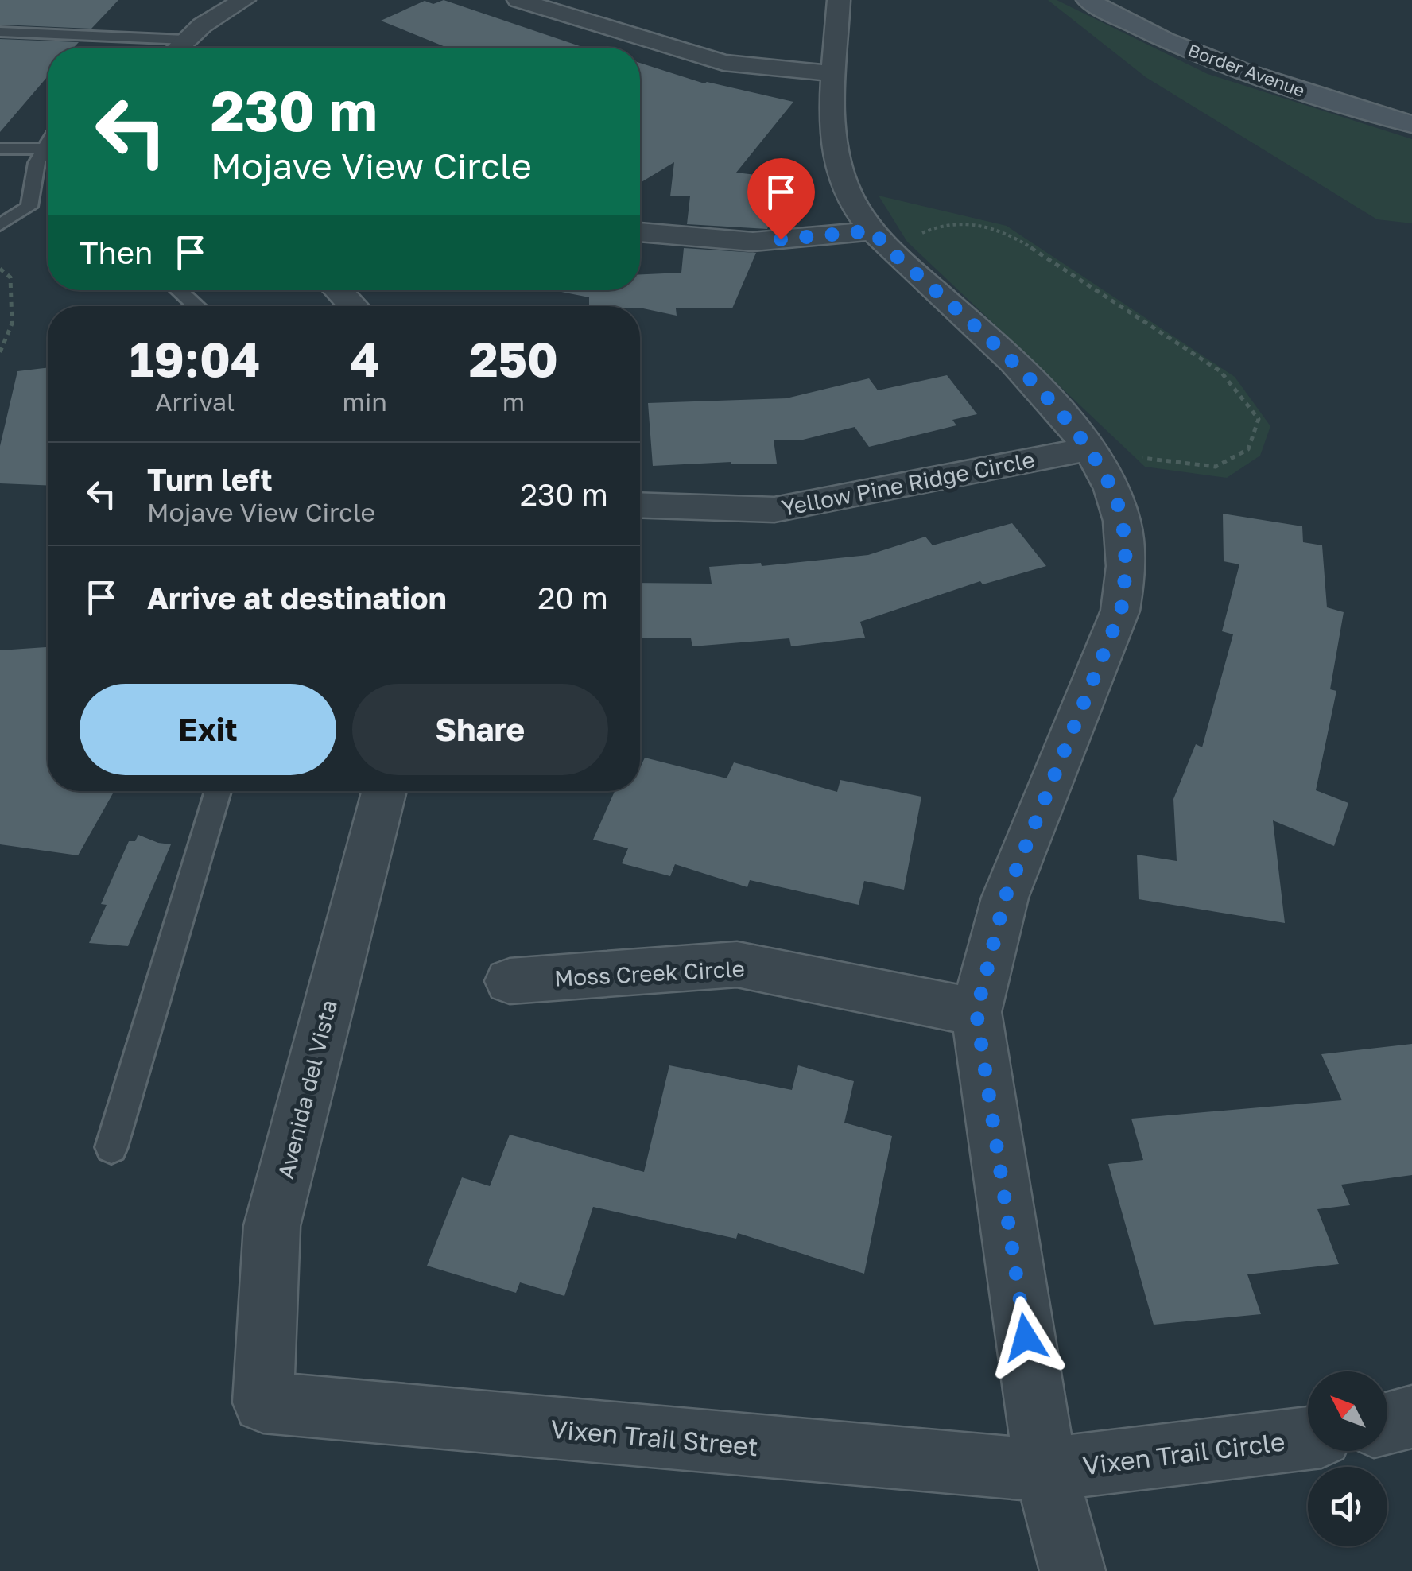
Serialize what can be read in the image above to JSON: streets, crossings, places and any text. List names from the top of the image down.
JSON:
{
  "streets": {
    "street": [
      "Border Avenue",
      "Yellow Pine Ridge Circle",
      "Moss Creek Circle",
      "Avenida del Vista",
      "Vixen Trail Street",
      "Vixen Trail Circle"
    ]
  },
  "crossings": [
    ["Avenida del Vista", "Vixen Trail Street"],
    ["Vixen Trail Street", "Vixen Trail Circle"]
  ],
  "north": "top left",
  "page": {
    "turn": ["230 m", "Mojave View Circle"],
    "then": "Then",
    "eta": [
      "19:04",
      "Arrival",
      "4",
      "min",
      "250",
      "m"
    ],
    "list": [
      {
        "name": "Turn left",
        "note": "Mojave View Circle",
        "value": "230 m"
      },
      {
        "name": "Arrive at destination",
        "value": "20 m"
      }
    ],
    "buttons": ["Exit", "Share"]
  }
}
